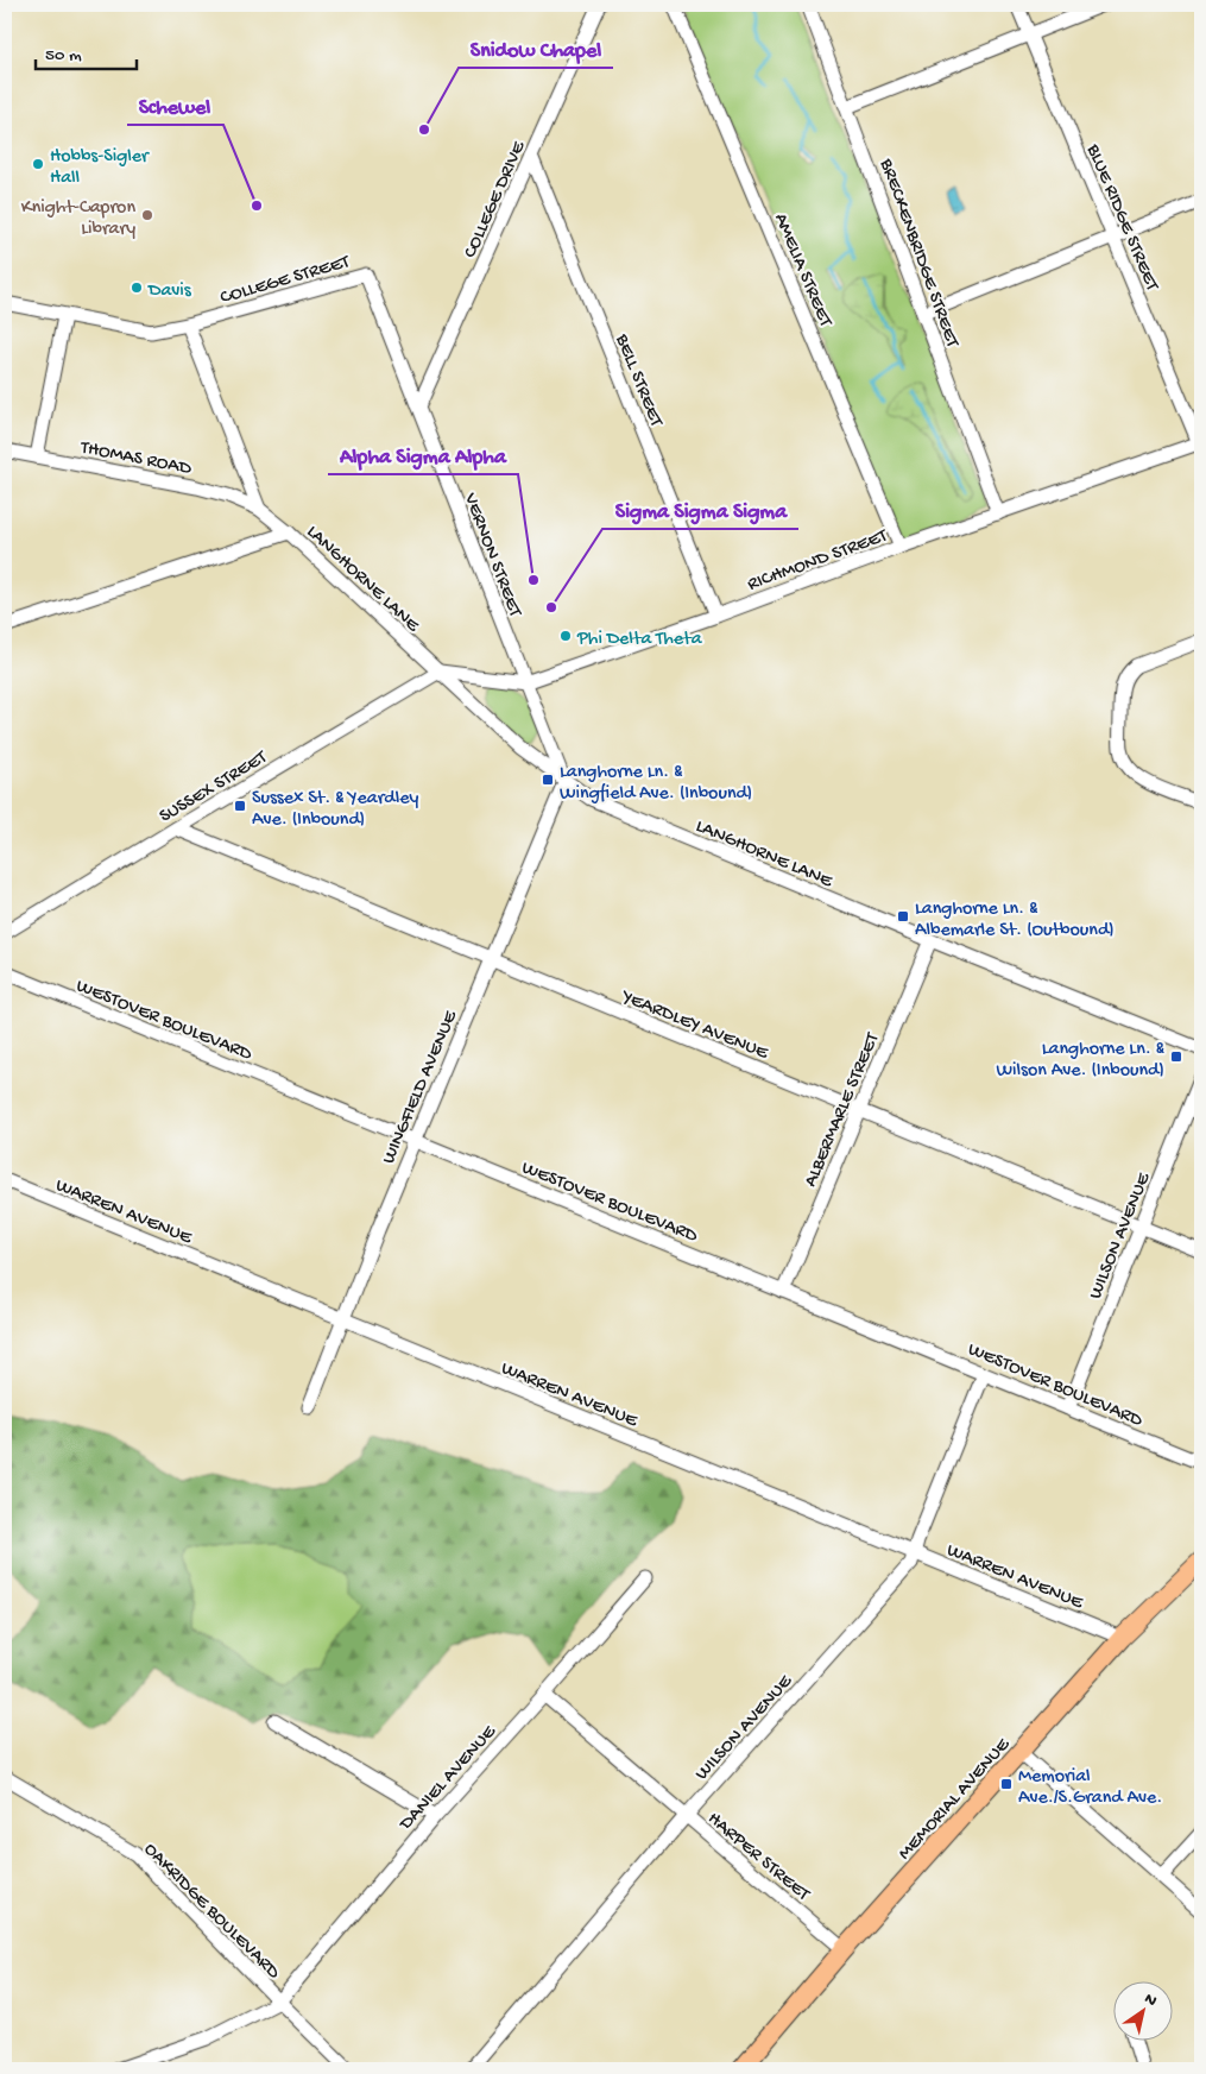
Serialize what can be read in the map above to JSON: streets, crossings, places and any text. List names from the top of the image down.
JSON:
{
  "streets": {
    "main road": ["MEMORIAL AVENUE"],
    "street": [
      "COLLEGE DRIVE",
      "BLUE RIDGE STREET",
      "BRECKENBRIDGE STREET",
      "AMELIA STREET",
      "COLLEGE STREET",
      "BELL STREET",
      "THOMAS ROAD",
      "VERNON STREET",
      "RICHMOND STREET",
      "LANGHORNE LANE",
      "SUSSEX STREET",
      "WESTOVER BOULEVARD",
      "YEARDLEY AVENUE",
      "WINGFIELD AVENUE",
      "ALBERMARLE STREET",
      "WARREN AVENUE",
      "WILSON AVENUE",
      "DANIEL AVENUE",
      "HARPER STREET",
      "OAKRIDGE BOULEVARD"
    ]
  },
  "crossings": [
    ["COLLEGE DRIVE", "BELL STREET"],
    ["COLLEGE DRIVE", "VERNON STREET"],
    ["BLUE RIDGE STREET", "RICHMOND STREET"],
    ["BRECKENBRIDGE STREET", "RICHMOND STREET"],
    ["AMELIA STREET", "RICHMOND STREET"],
    ["COLLEGE STREET", "VERNON STREET"],
    ["BELL STREET", "RICHMOND STREET"],
    ["THOMAS ROAD", "LANGHORNE LANE"],
    ["VERNON STREET", "RICHMOND STREET"],
    ["VERNON STREET", "LANGHORNE LANE"],
    ["VERNON STREET", "WINGFIELD AVENUE"],
    ["RICHMOND STREET", "LANGHORNE LANE"],
    ["RICHMOND STREET", "SUSSEX STREET"],
    ["LANGHORNE LANE", "SUSSEX STREET"],
    ["LANGHORNE LANE", "WINGFIELD AVENUE"],
    ["LANGHORNE LANE", "ALBERMARLE STREET"],
    ["SUSSEX STREET", "YEARDLEY AVENUE"],
    ["WESTOVER BOULEVARD", "WINGFIELD AVENUE"],
    ["WESTOVER BOULEVARD", "ALBERMARLE STREET"],
    ["WESTOVER BOULEVARD", "WILSON AVENUE"],
    ["YEARDLEY AVENUE", "WINGFIELD AVENUE"],
    ["YEARDLEY AVENUE", "ALBERMARLE STREET"],
    ["YEARDLEY AVENUE", "WILSON AVENUE"],
    ["WINGFIELD AVENUE", "WARREN AVENUE"],
    ["WARREN AVENUE", "WILSON AVENUE"],
    ["WARREN AVENUE", "MEMORIAL AVENUE"],
    ["WILSON AVENUE", "HARPER STREET"],
    ["DANIEL AVENUE", "HARPER STREET"],
    ["DANIEL AVENUE", "OAKRIDGE BOULEVARD"],
    ["MEMORIAL AVENUE", "HARPER STREET"]
  ],
  "places": {
    "other": [
      "Snidow Chapel",
      "Hobbs-Sigler Hall",
      "Schewel",
      "Knight-Capron Library",
      "Davis",
      "Alpha Sigma Alpha",
      "Sigma Sigma Sigma",
      "Phi Delta Theta"
    ],
    "transit": [
      "Langhorne Ln. & Wingfield Ave. (Inbound)",
      "Sussex St. & Yeardley Ave. (Inbound)",
      "Langhorne Ln. & Albemarle St. (Outbound)",
      "Langhorne Ln. & Wilson Ave. (Inbound)",
      "Memorial Ave./S.Grand Ave."
    ]
  },
  "scale_bar": "50 m",
  "north": "top right"
}
